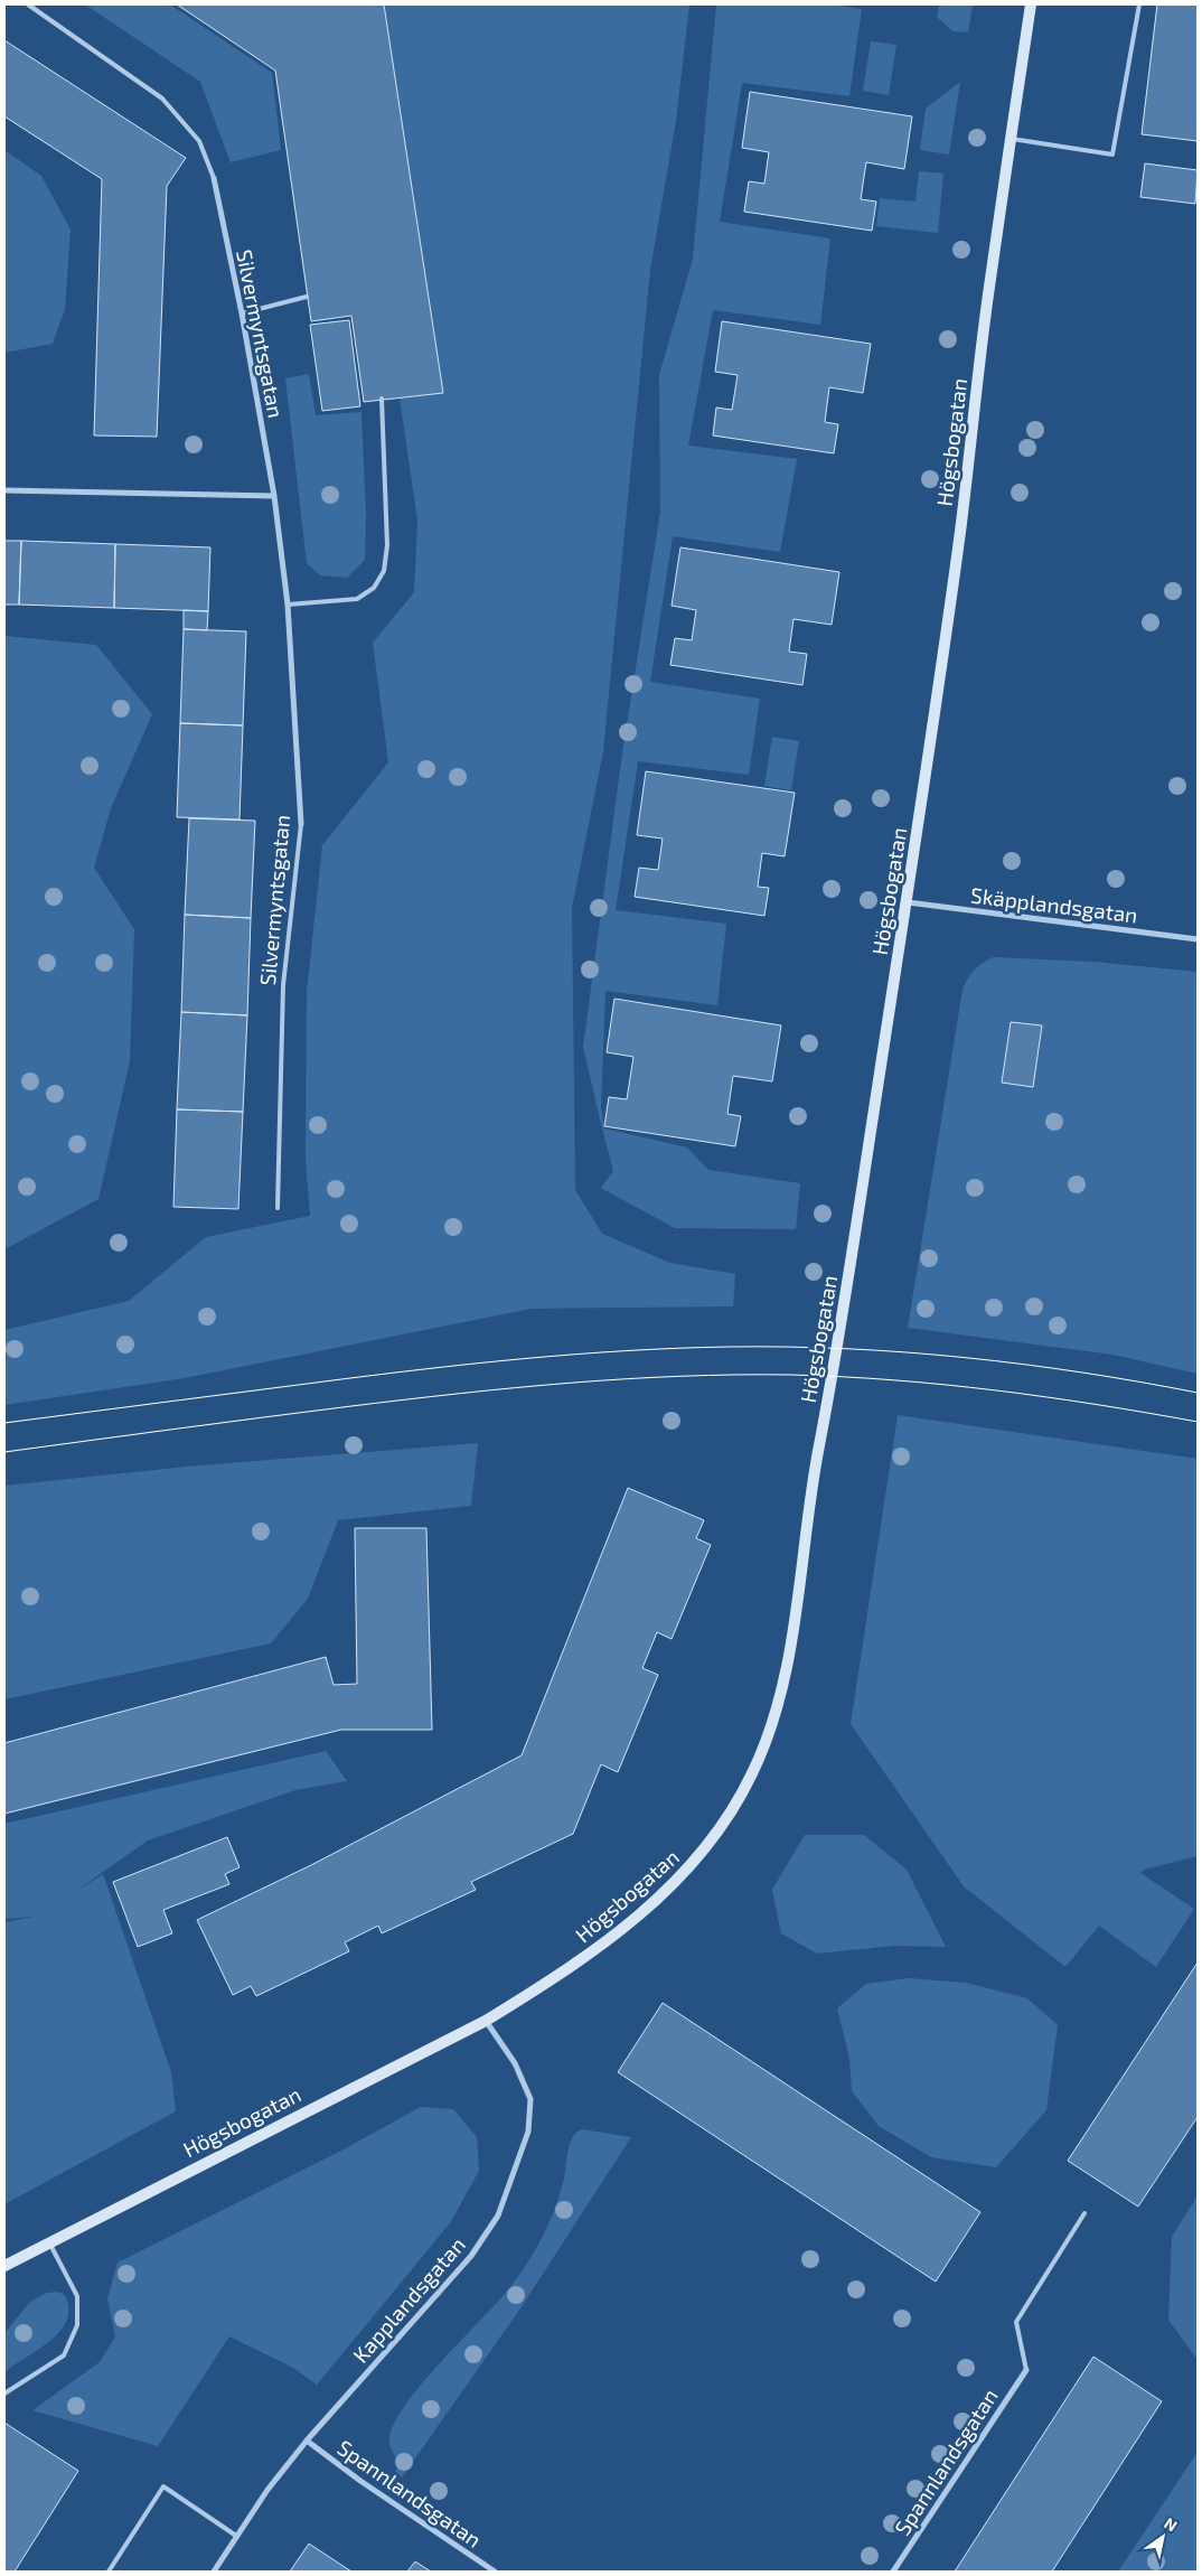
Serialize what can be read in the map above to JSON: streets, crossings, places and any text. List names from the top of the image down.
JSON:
{
  "streets": {
    "street": [
      "Silvermyntsgatan",
      "Högsbogatan",
      "Skäpplandsgatan",
      "Kapplandsgatan",
      "Spannlandsgatan"
    ]
  },
  "crossings": [
    ["Högsbogatan", "Skäpplandsgatan"],
    ["Högsbogatan", "Kapplandsgatan"],
    ["Kapplandsgatan", "Spannlandsgatan"]
  ],
  "north": "top right"
}
